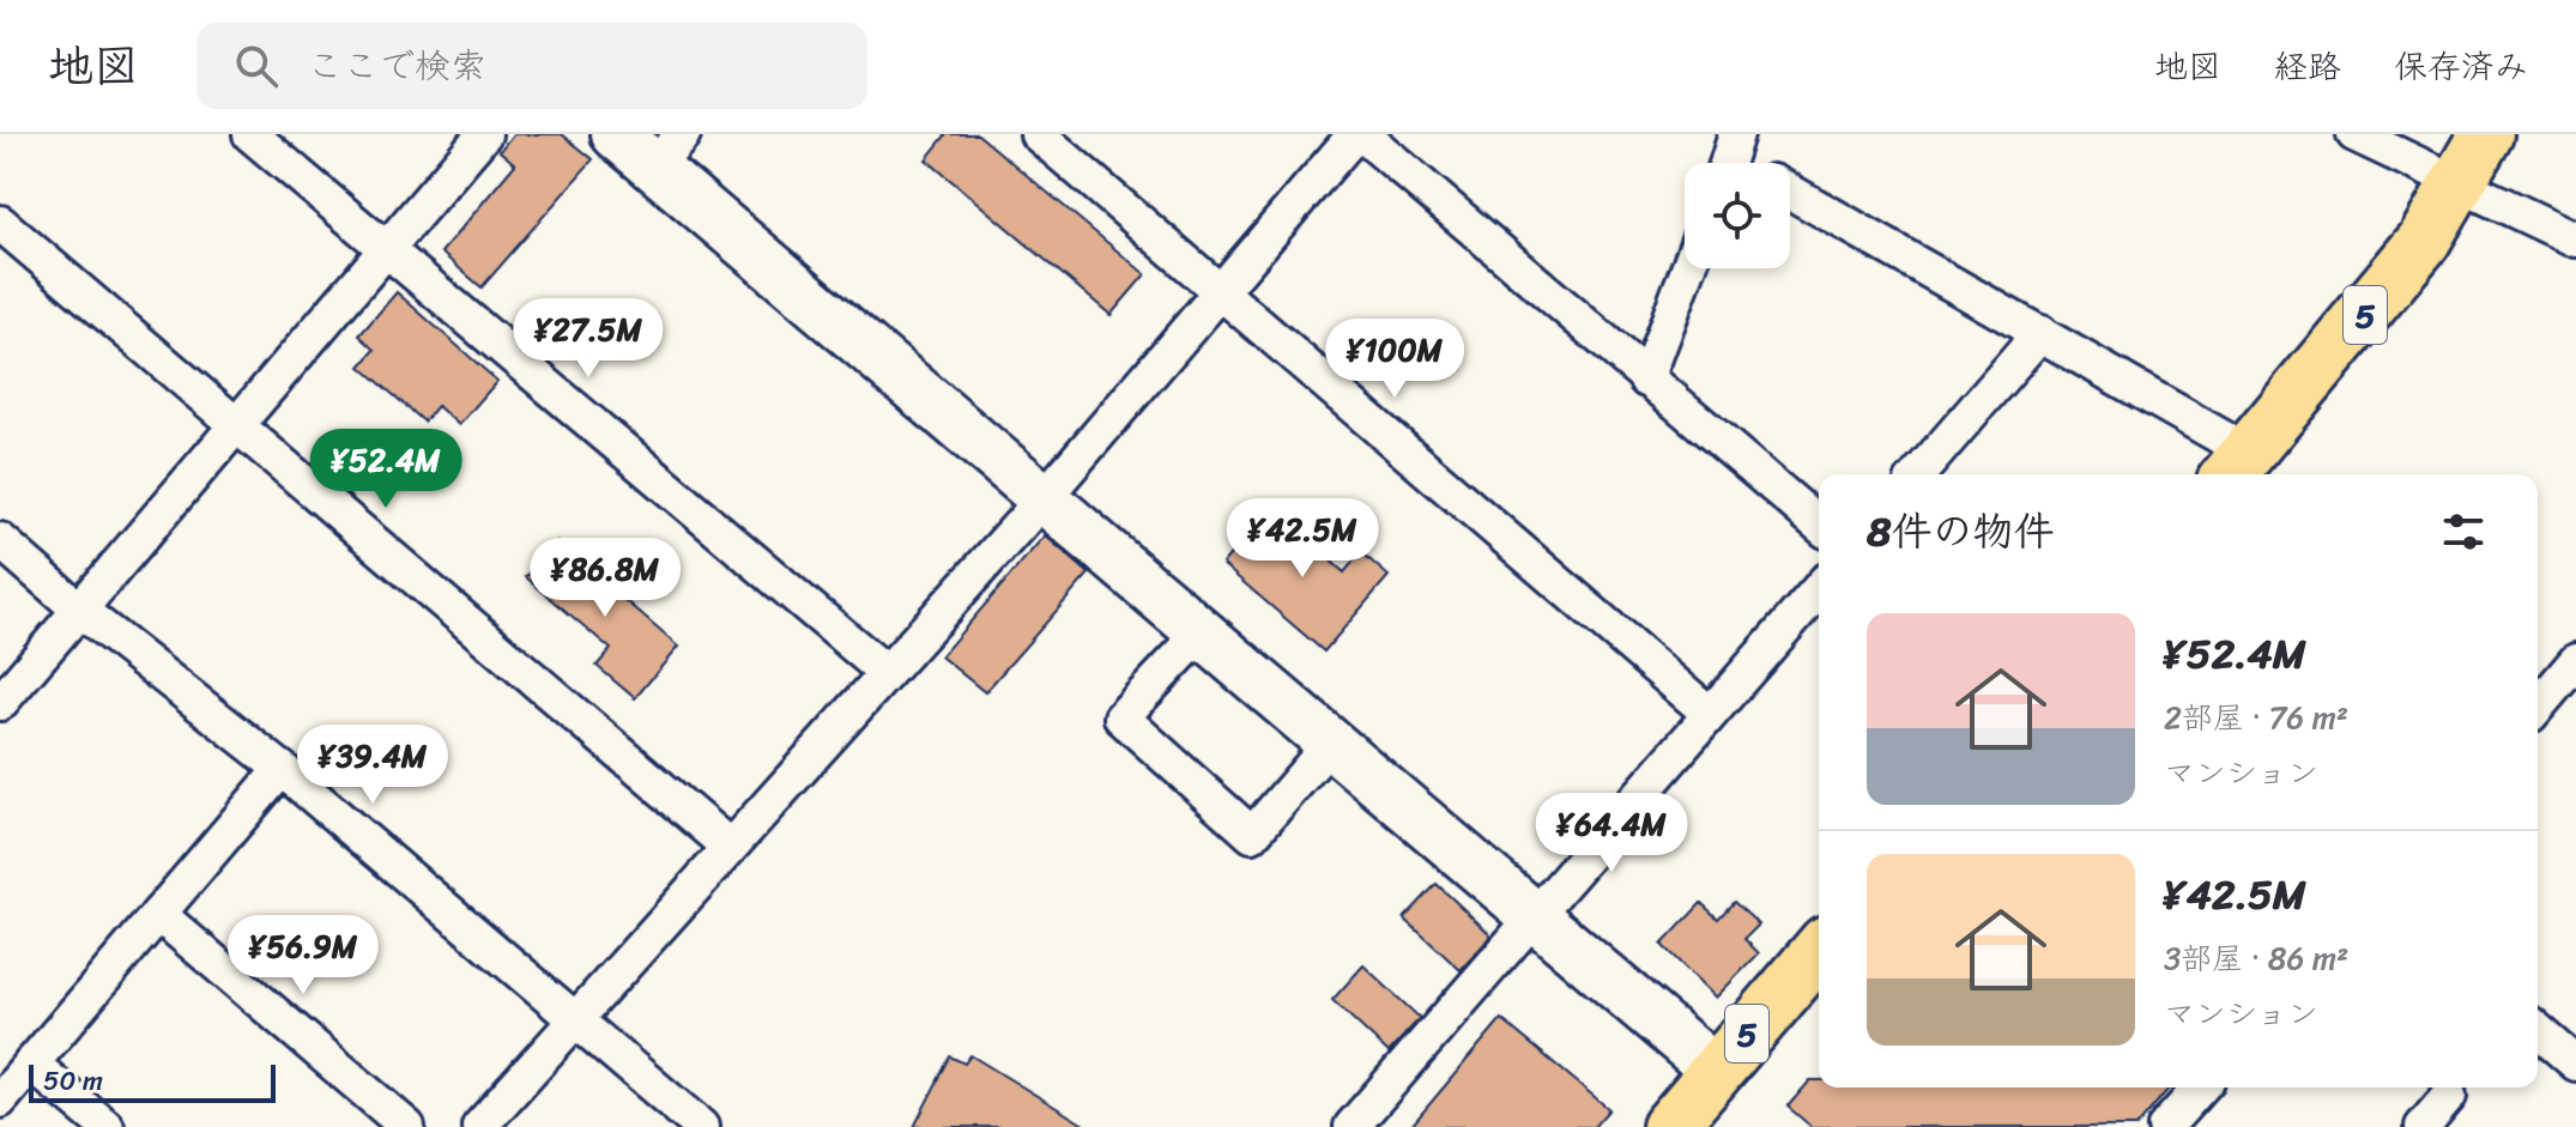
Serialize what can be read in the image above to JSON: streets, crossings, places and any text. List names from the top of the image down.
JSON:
{
  "streets": {
    "main road": ["5"]
  },
  "scale_bar": "50 m",
  "page": {
    "header": "地図",
    "search": "ここで検索",
    "nav": ["地図", "経路", "保存済み"],
    "price": [
      "¥27.5M",
      "¥100M",
      "¥52.4M",
      "¥42.5M",
      "¥86.8M",
      "¥39.4M",
      "¥64.4M",
      "¥56.9M"
    ],
    "heading": "8件の物件",
    "list": [
      {
        "name": "¥52.4M",
        "note": "2部屋 · 76 m² · マンション"
      },
      {
        "name": "¥42.5M",
        "note": "3部屋 · 86 m² · マンション"
      }
    ],
    "scale": "50 m"
  }
}
